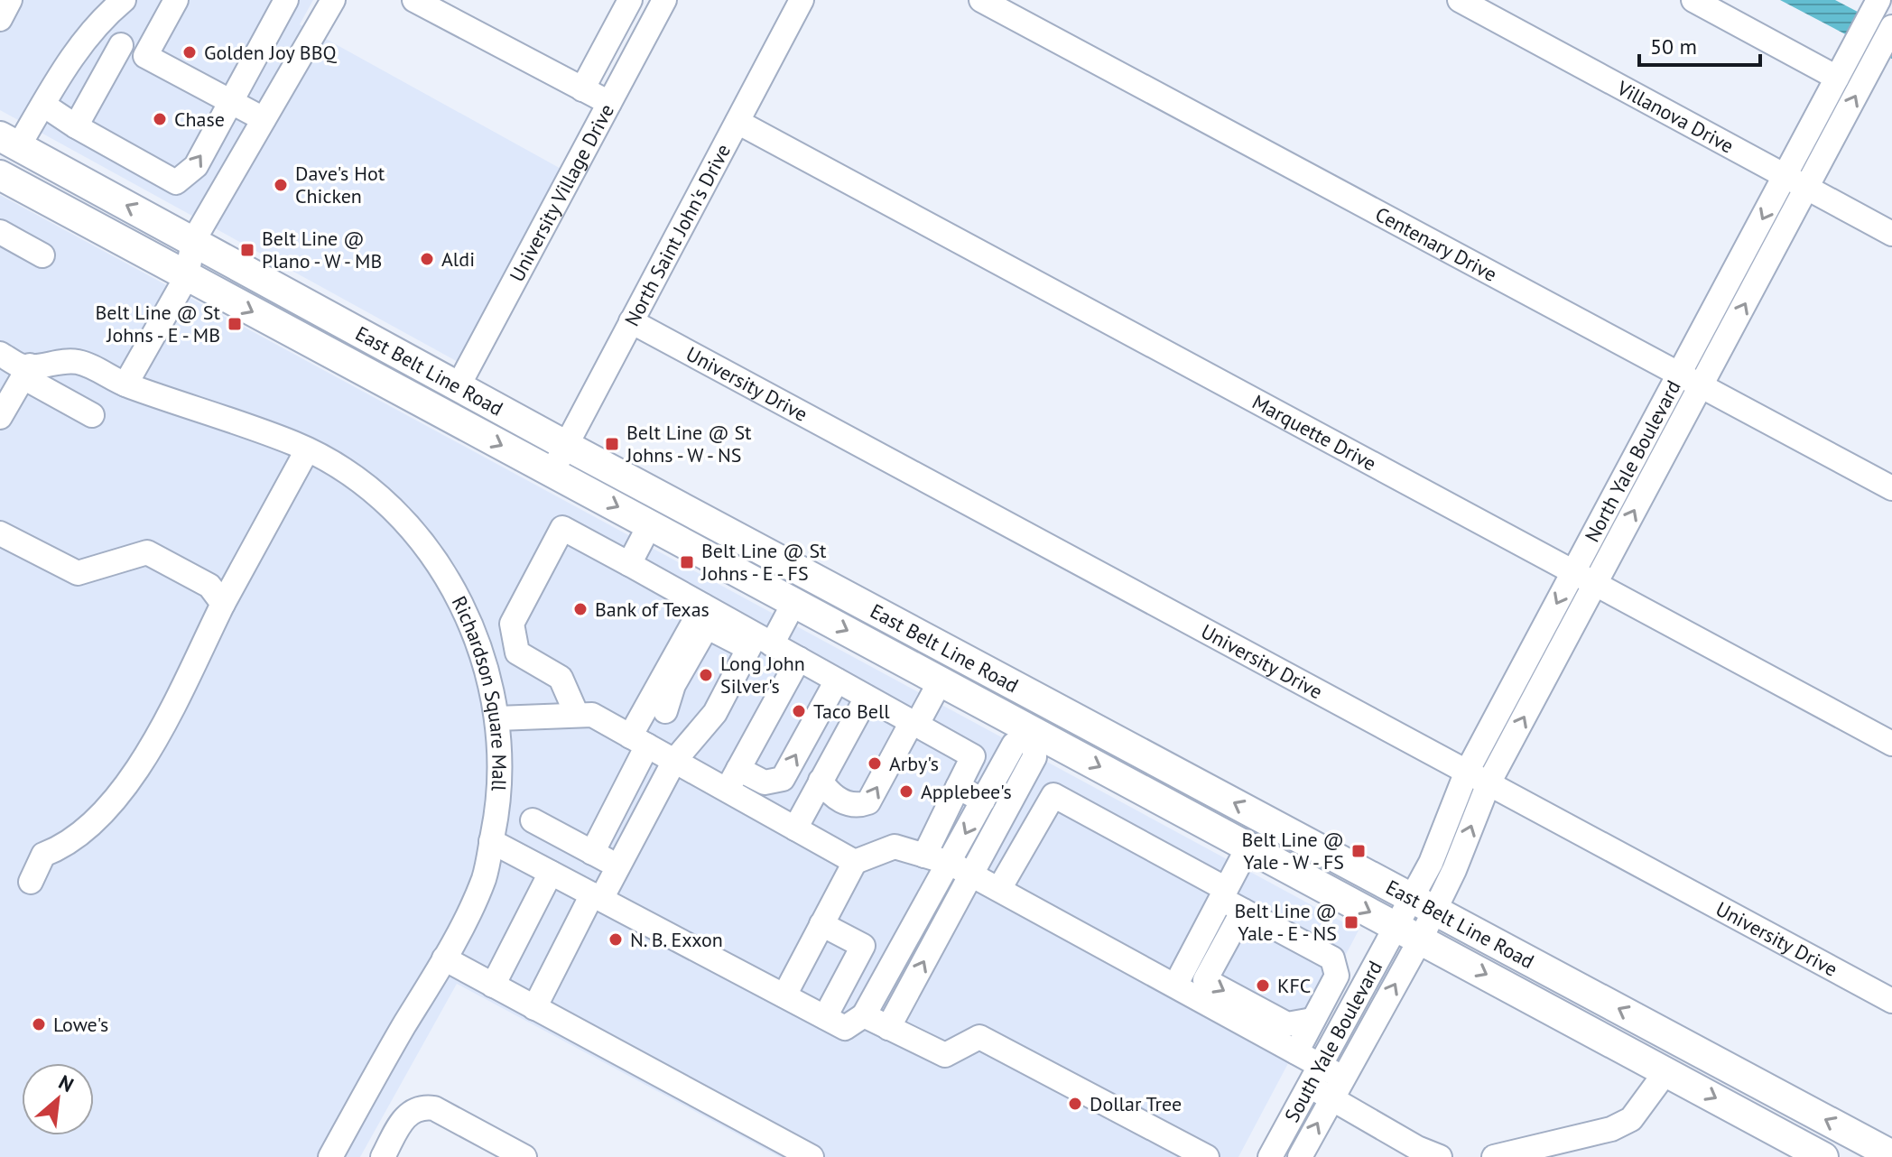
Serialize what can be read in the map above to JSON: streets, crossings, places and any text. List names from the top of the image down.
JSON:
{
  "streets": {
    "main road": ["East Belt Line Road"],
    "street": [
      "Villanova Drive",
      "University Village Drive",
      "North Saint John's Drive",
      "Centenary Drive",
      "University Drive",
      "Marquette Drive",
      "North Yale Boulevard",
      "Richardson Square Mall",
      "South Yale Boulevard"
    ]
  },
  "crossings": [
    ["Villanova Drive", "North Yale Boulevard"],
    ["University Village Drive", "East Belt Line Road"],
    ["North Saint John's Drive", "East Belt Line Road"],
    ["North Saint John's Drive", "University Drive"],
    ["North Saint John's Drive", "Marquette Drive"],
    ["Centenary Drive", "North Yale Boulevard"],
    ["East Belt Line Road", "North Yale Boulevard"],
    ["East Belt Line Road", "South Yale Boulevard"],
    ["University Drive", "North Yale Boulevard"],
    ["Marquette Drive", "North Yale Boulevard"],
    ["North Yale Boulevard", "South Yale Boulevard"]
  ],
  "places": {
    "other": [
      "Golden Joy BBQ",
      "Chase",
      "Dave's Hot Chicken",
      "Aldi",
      "Bank of Texas",
      "Long John Silver's",
      "Taco Bell",
      "Arby's",
      "Applebee's",
      "N. B. Exxon",
      "KFC",
      "Lowe's",
      "Dollar Tree"
    ],
    "transit": [
      "Belt Line @ Plano - W - MB",
      "Belt Line @ St Johns - E - MB",
      "Belt Line @ St Johns - W - NS",
      "Belt Line @ St Johns - E - FS",
      "Belt Line @ Yale - W - FS",
      "Belt Line @ Yale - E - NS"
    ]
  },
  "scale_bar": "50 m",
  "north": "top right"
}
